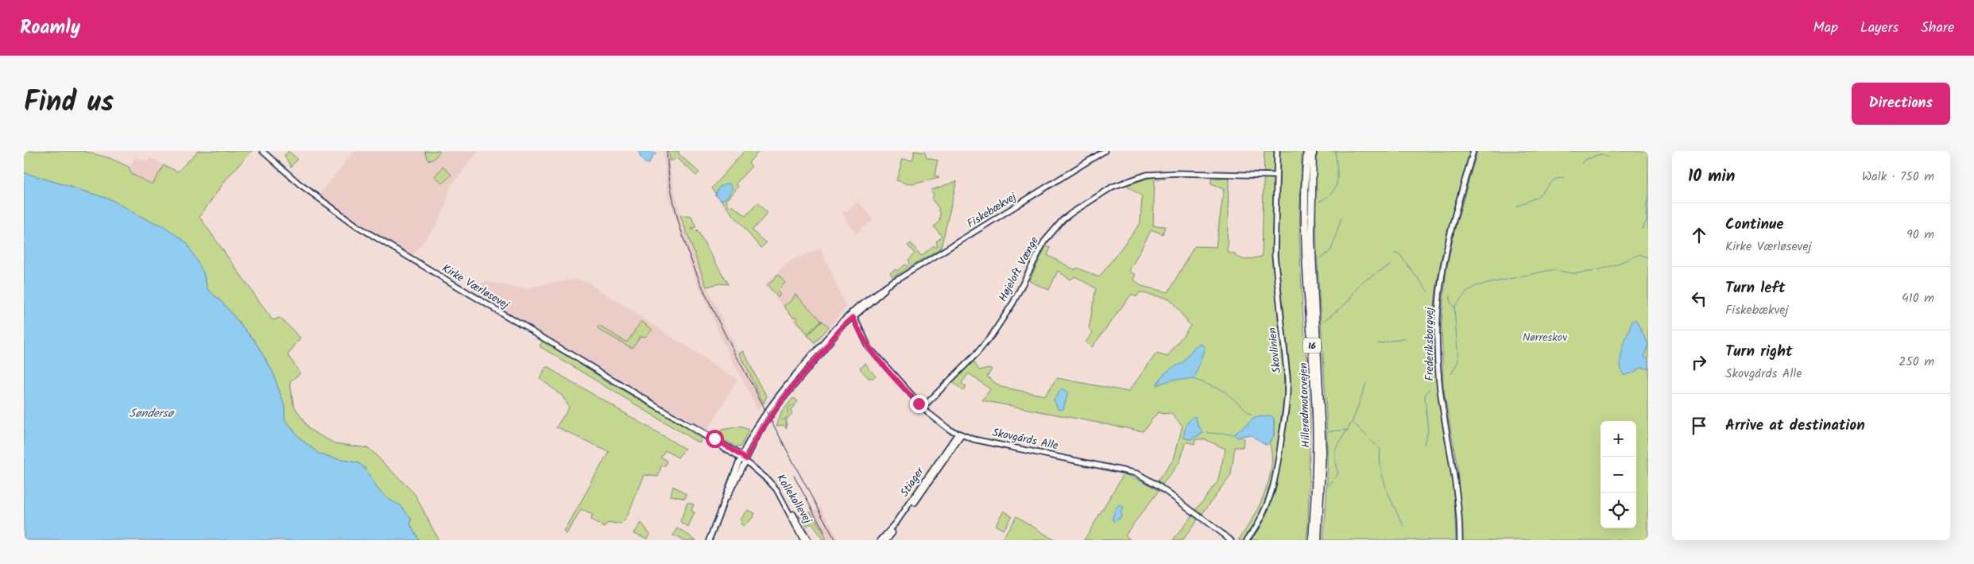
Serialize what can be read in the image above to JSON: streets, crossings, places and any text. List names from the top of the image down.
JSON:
{
  "streets": {
    "highway": ["16", "Hillerødmotorvejen"],
    "street": [
      "Fiskebækvej",
      "Højeloft Vænge",
      "Kirke Værløsevej",
      "Frederiksborgvej",
      "Skovlinien",
      "Skovgårds Alle",
      "Stiager",
      "Kollekollevej"
    ]
  },
  "crossings": [
    ["Fiskebækvej", "Kirke Værløsevej"],
    ["Fiskebækvej", "Skovgårds Alle"],
    ["Fiskebækvej", "Kollekollevej"],
    ["Højeloft Vænge", "Skovlinien"],
    ["Højeloft Vænge", "Skovgårds Alle"],
    ["Kirke Værløsevej", "Kollekollevej"],
    ["Skovgårds Alle", "Stiager"]
  ],
  "water": ["Søndersø"],
  "parks": ["Nørreskov"],
  "page": {
    "header": "Roamly",
    "nav": ["Map", "Layers", "Share"],
    "title": "Find us",
    "buttons": "Directions",
    "heading": ["10 min", "Walk · 750 m"],
    "list": [
      ["Continue", "Kirke Værløsevej", "90 m"],
      ["Turn left", "Fiskebækvej", "410 m"],
      ["Turn right", "Skovgårds Alle", "250 m"],
      "Arrive at destination"
    ],
    "map_buttons": ["+", "−"]
  }
}
